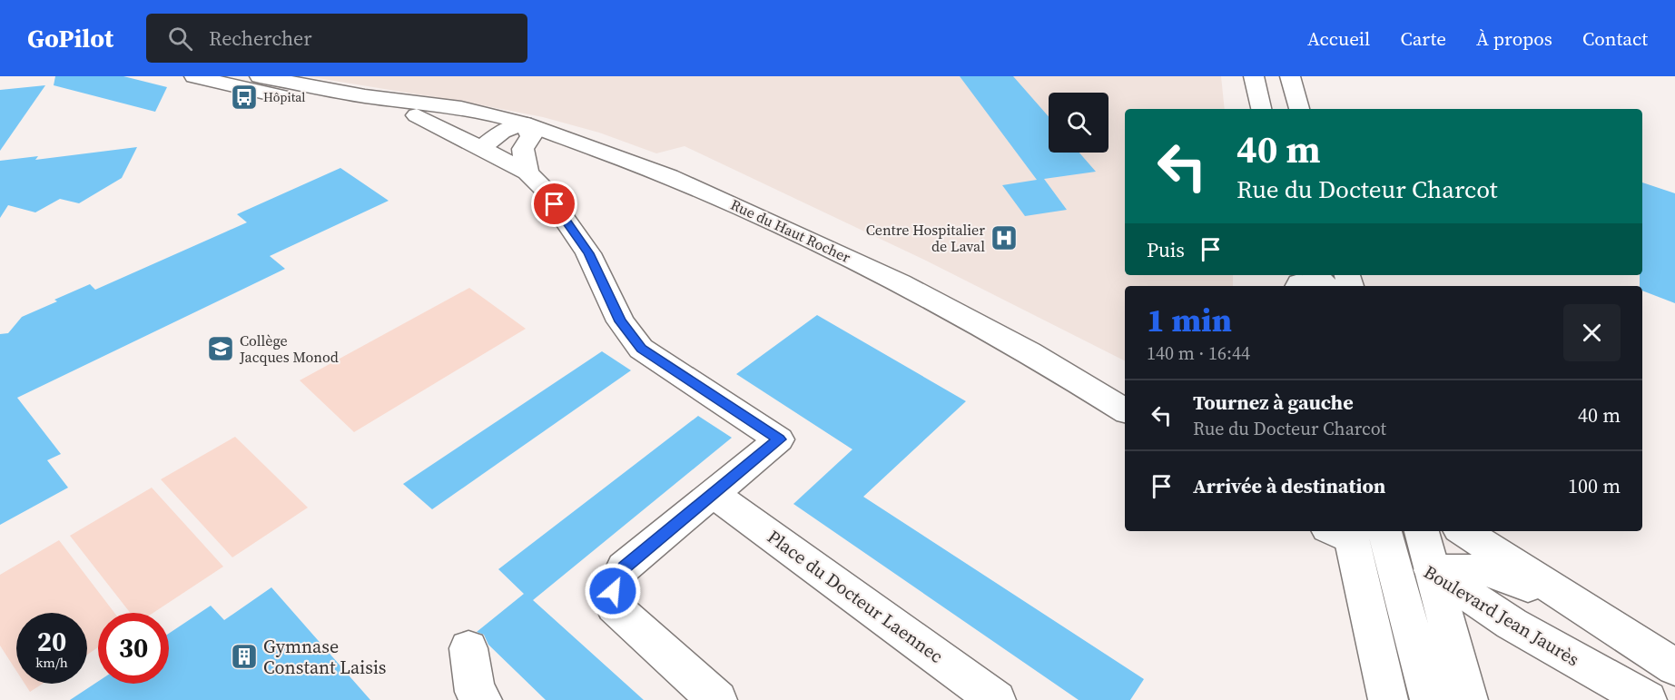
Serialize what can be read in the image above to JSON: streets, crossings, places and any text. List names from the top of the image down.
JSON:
{
  "streets": {
    "street": ["Rue du Haut Rocher", "Place du Docteur Laennec", "Boulevard Jean Jaurès"]
  },
  "places": {
    "bus stop": ["Hôpital"],
    "hospital": ["Centre Hospitalier de Laval"],
    "school or university": ["Collège Jacques Monod"],
    "building": ["Gymnase Constant Laisis"]
  },
  "page": {
    "header": "GoPilot",
    "search": "Rechercher",
    "nav": [
      "Accueil",
      "Carte",
      "À propos",
      "Contact"
    ],
    "turn": ["40 m", "Rue du Docteur Charcot"],
    "then": "Puis",
    "heading": ["1 min", "140 m · 16:44"],
    "list": [
      {
        "name": "Tournez à gauche",
        "note": "Rue du Docteur Charcot",
        "value": "40 m"
      },
      {
        "name": "Arrivée à destination",
        "value": "100 m"
      }
    ],
    "speed": "20 km/h",
    "limit": "30"
  }
}
